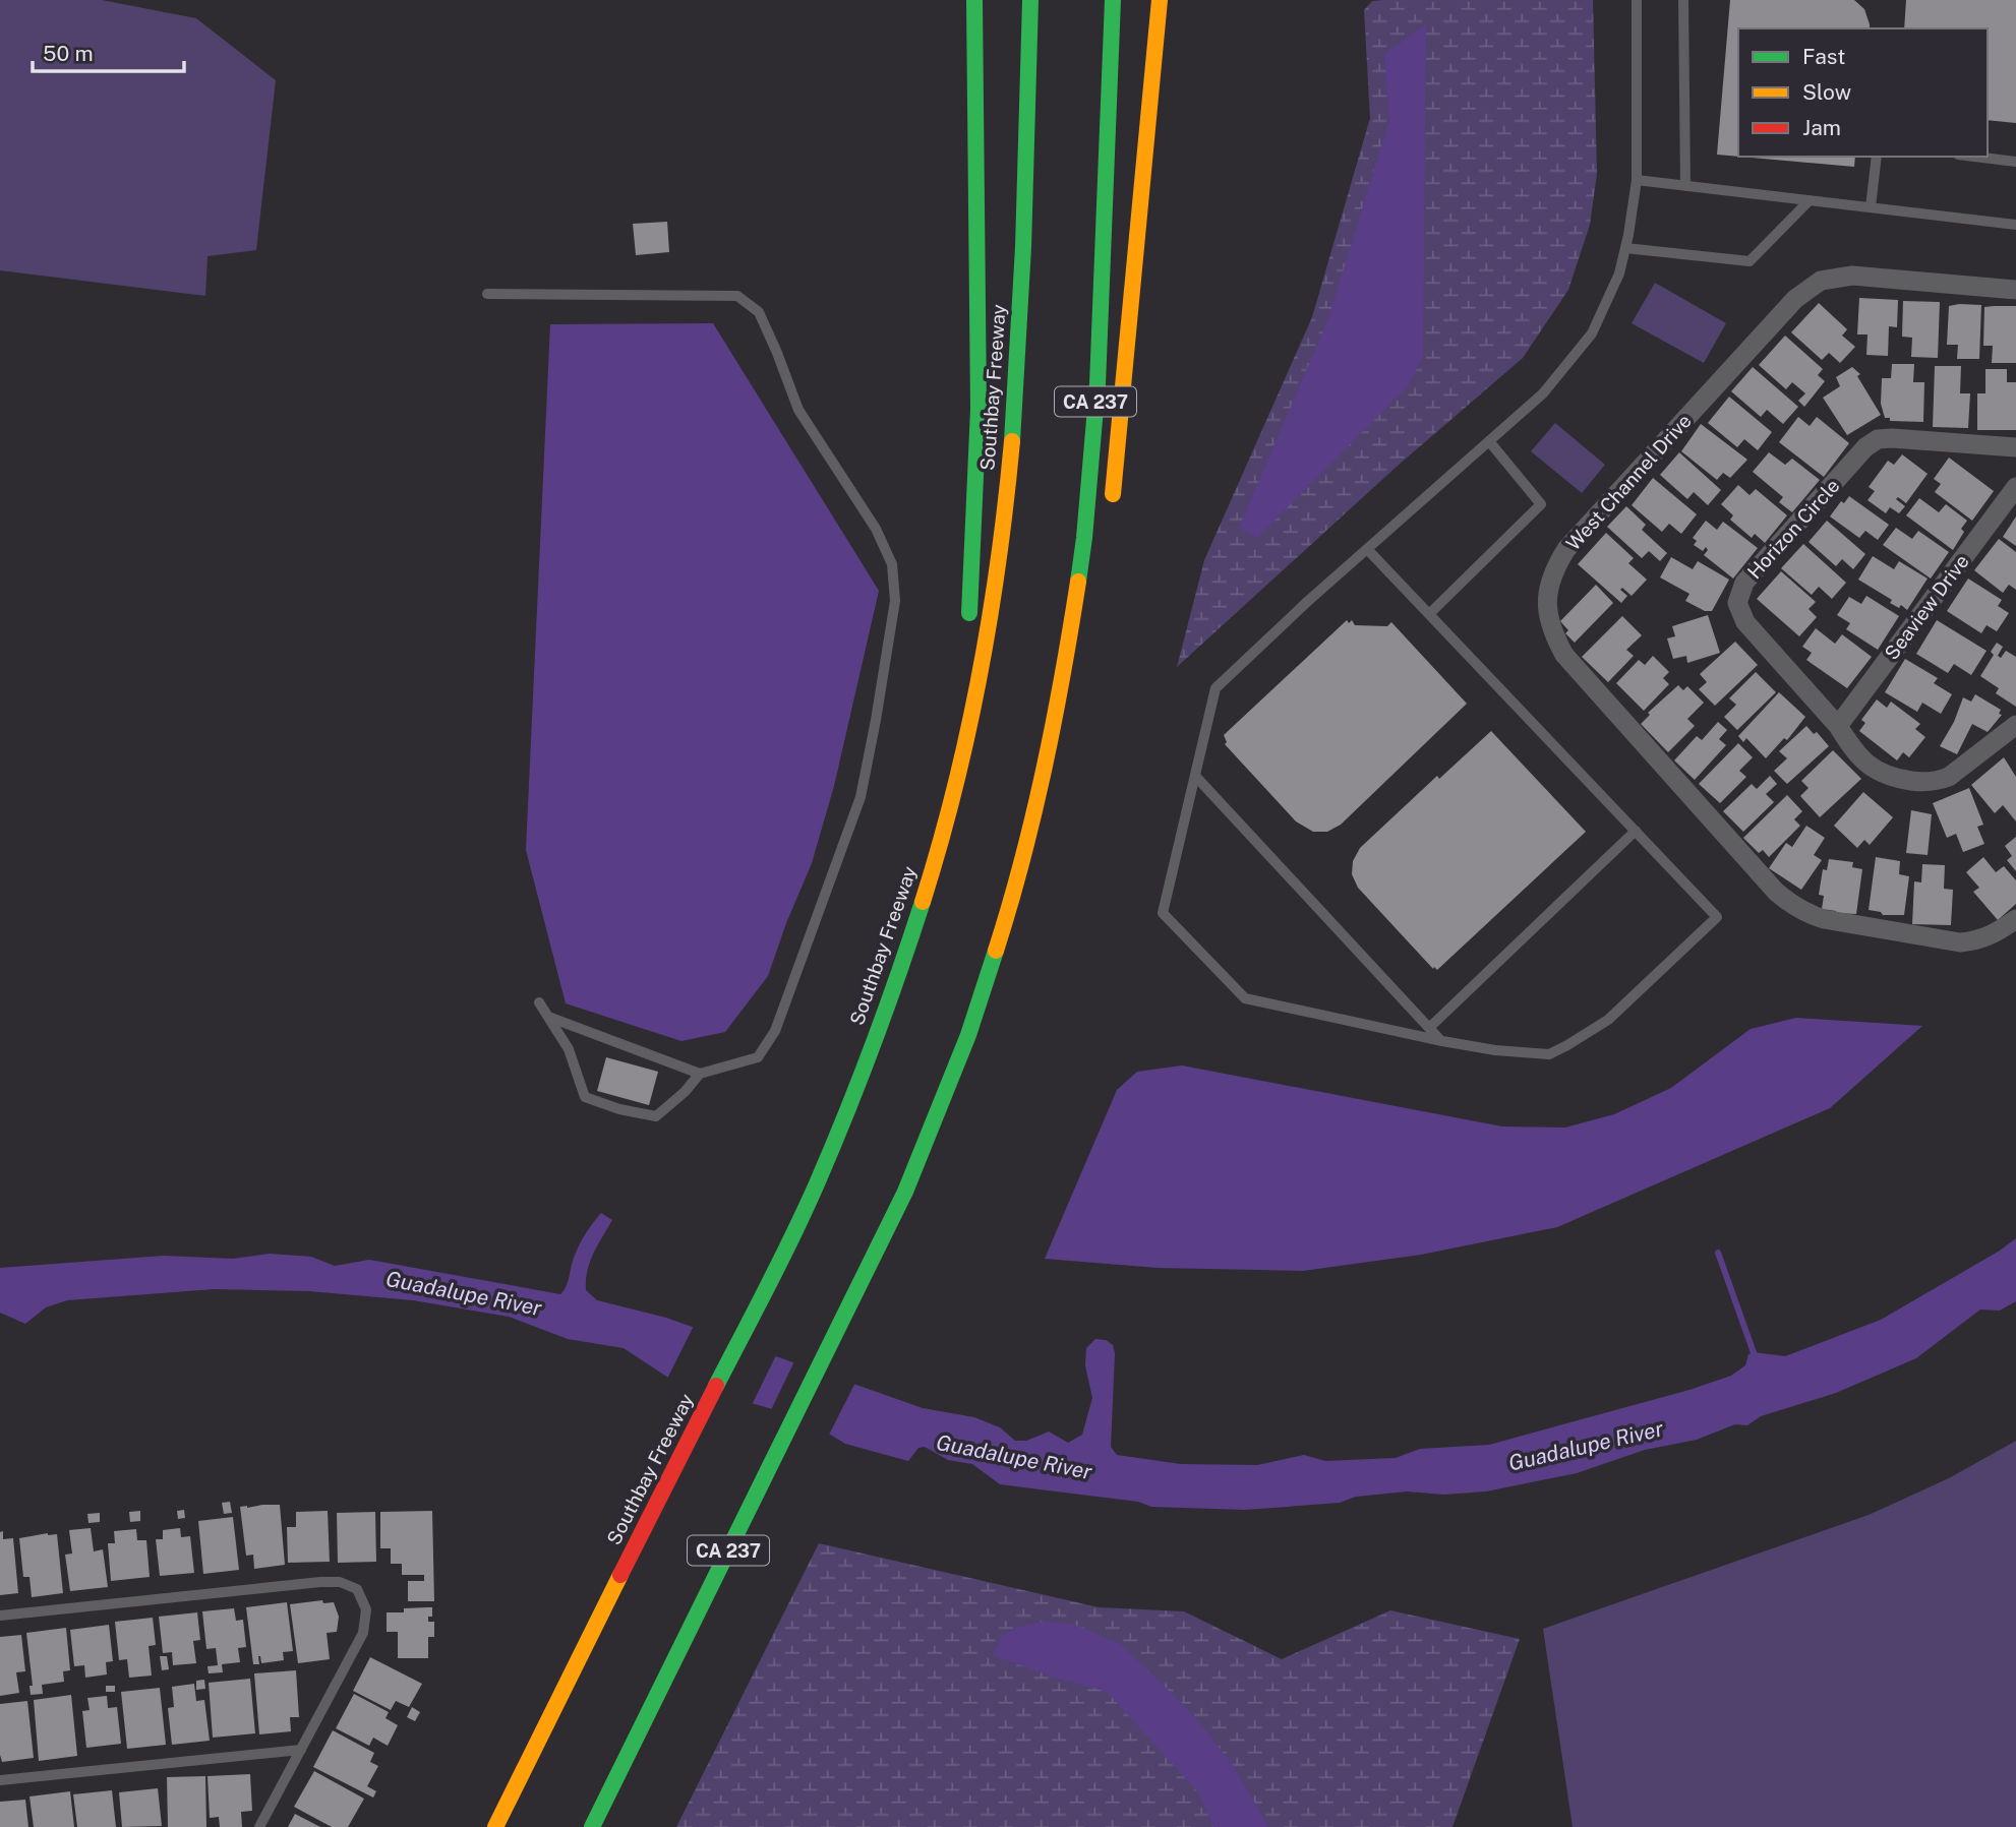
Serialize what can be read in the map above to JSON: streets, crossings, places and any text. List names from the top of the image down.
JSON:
{
  "streets": {
    "highway": ["Southbay Freeway", "CA 237"],
    "street": ["West Channel Drive", "Horizon Circle", "Seaview Drive"]
  },
  "crossings": [
    ["Horizon Circle", "Seaview Drive"]
  ],
  "water": ["Guadalupe River"],
  "legend": ["Fast", "Slow", "Jam"],
  "scale_bar": "50 m"
}
